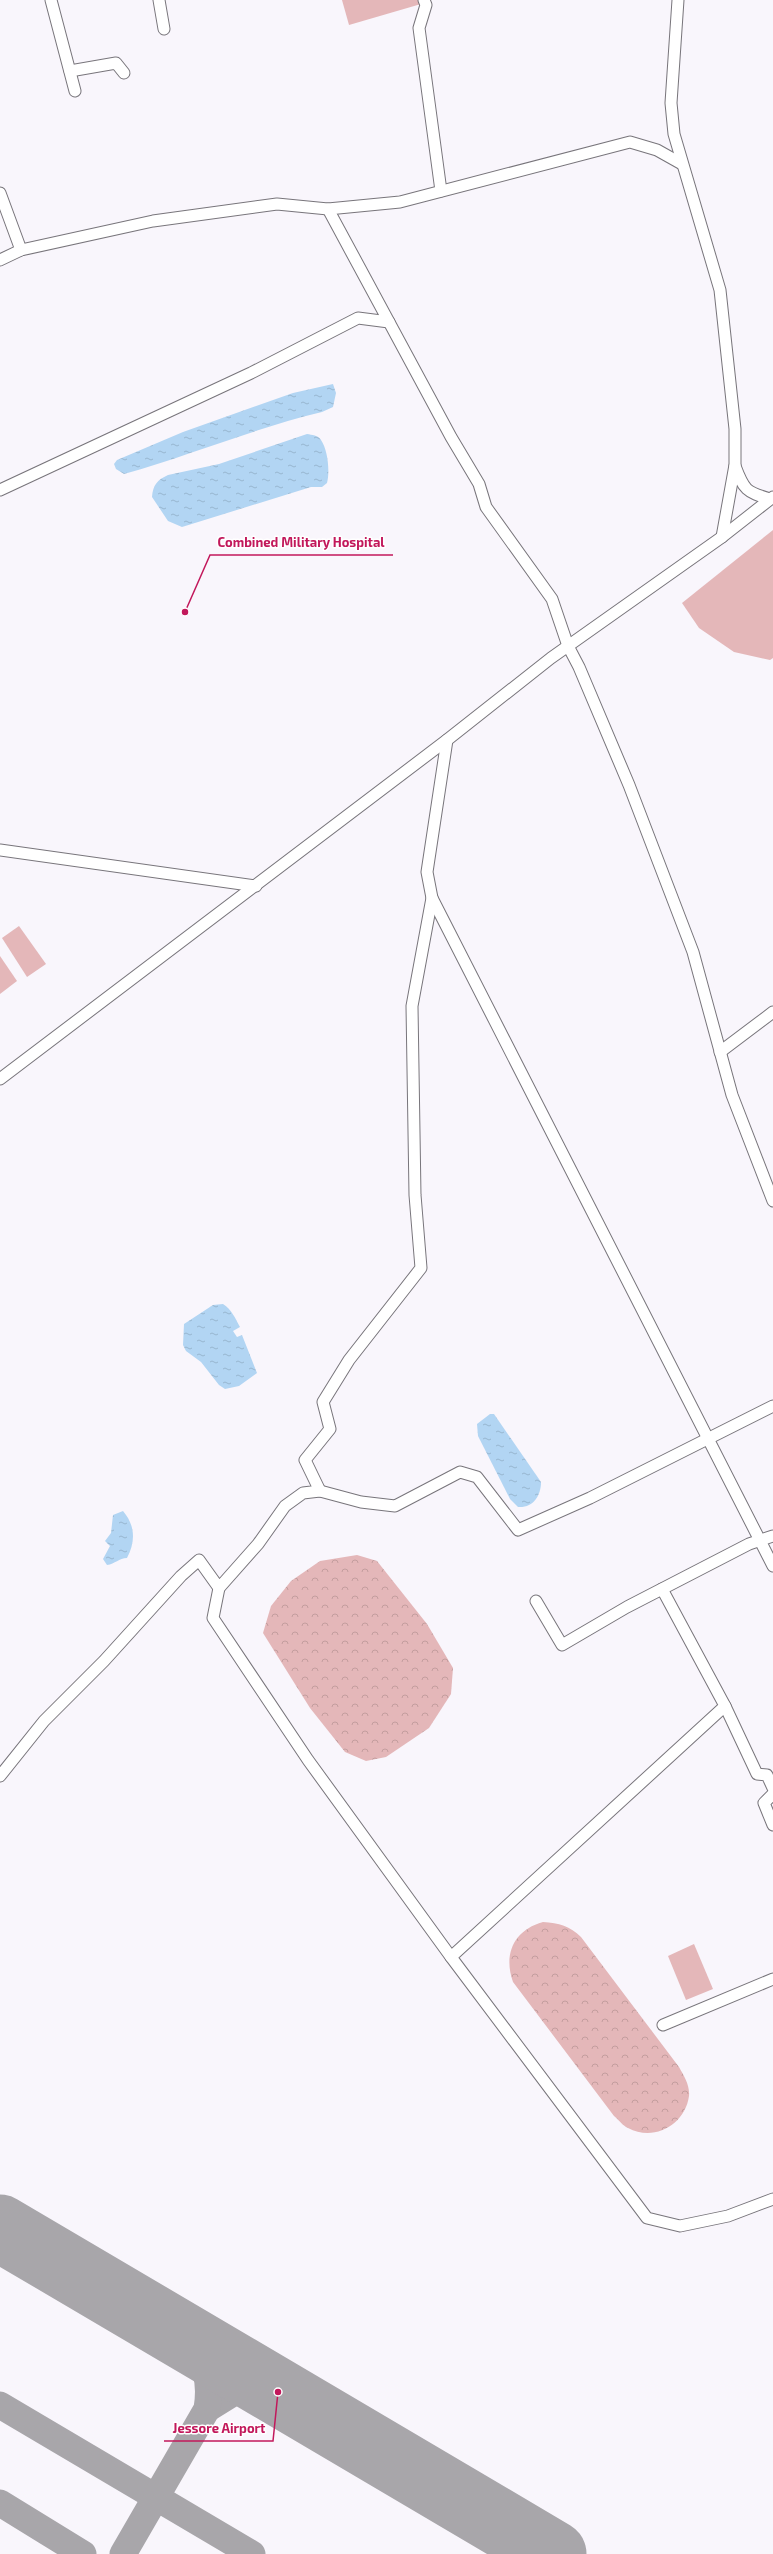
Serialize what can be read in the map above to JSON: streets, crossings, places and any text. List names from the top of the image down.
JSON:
{
  "places": ["Combined Military Hospital", "Jessore Airport"]
}
